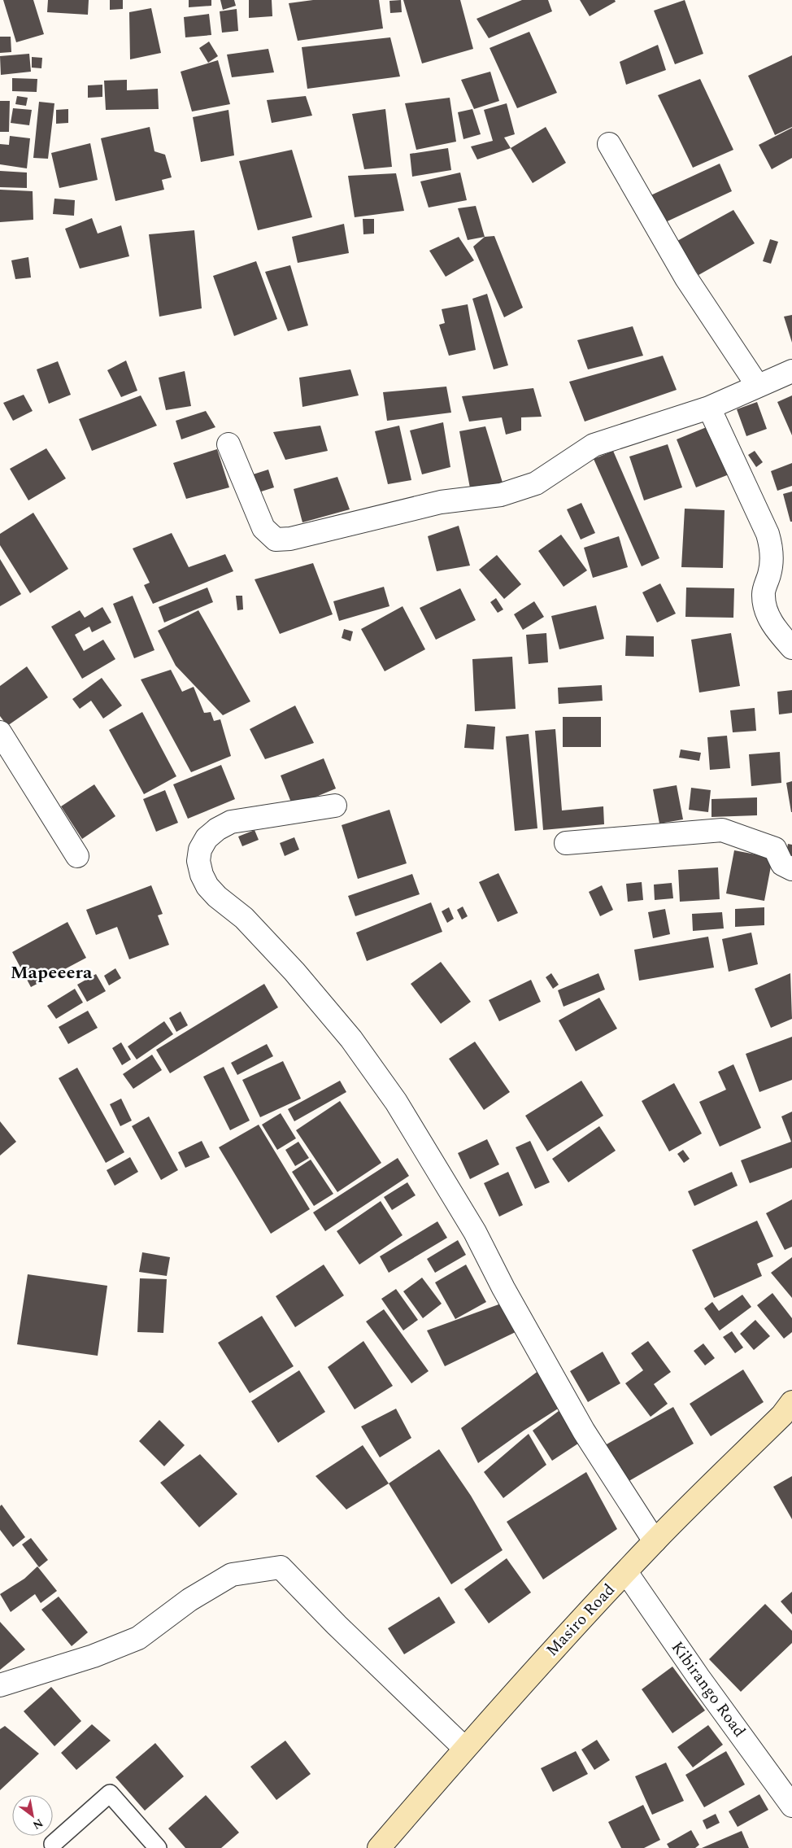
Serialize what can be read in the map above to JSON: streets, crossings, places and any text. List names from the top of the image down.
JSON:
{
  "streets": {
    "main road": ["Masiro Road"],
    "street": ["Kibirango Road"]
  },
  "crossings": [
    ["Masiro Road", "Kibirango Road"]
  ],
  "districts": ["Mapeeera"],
  "north": "bottom right"
}
